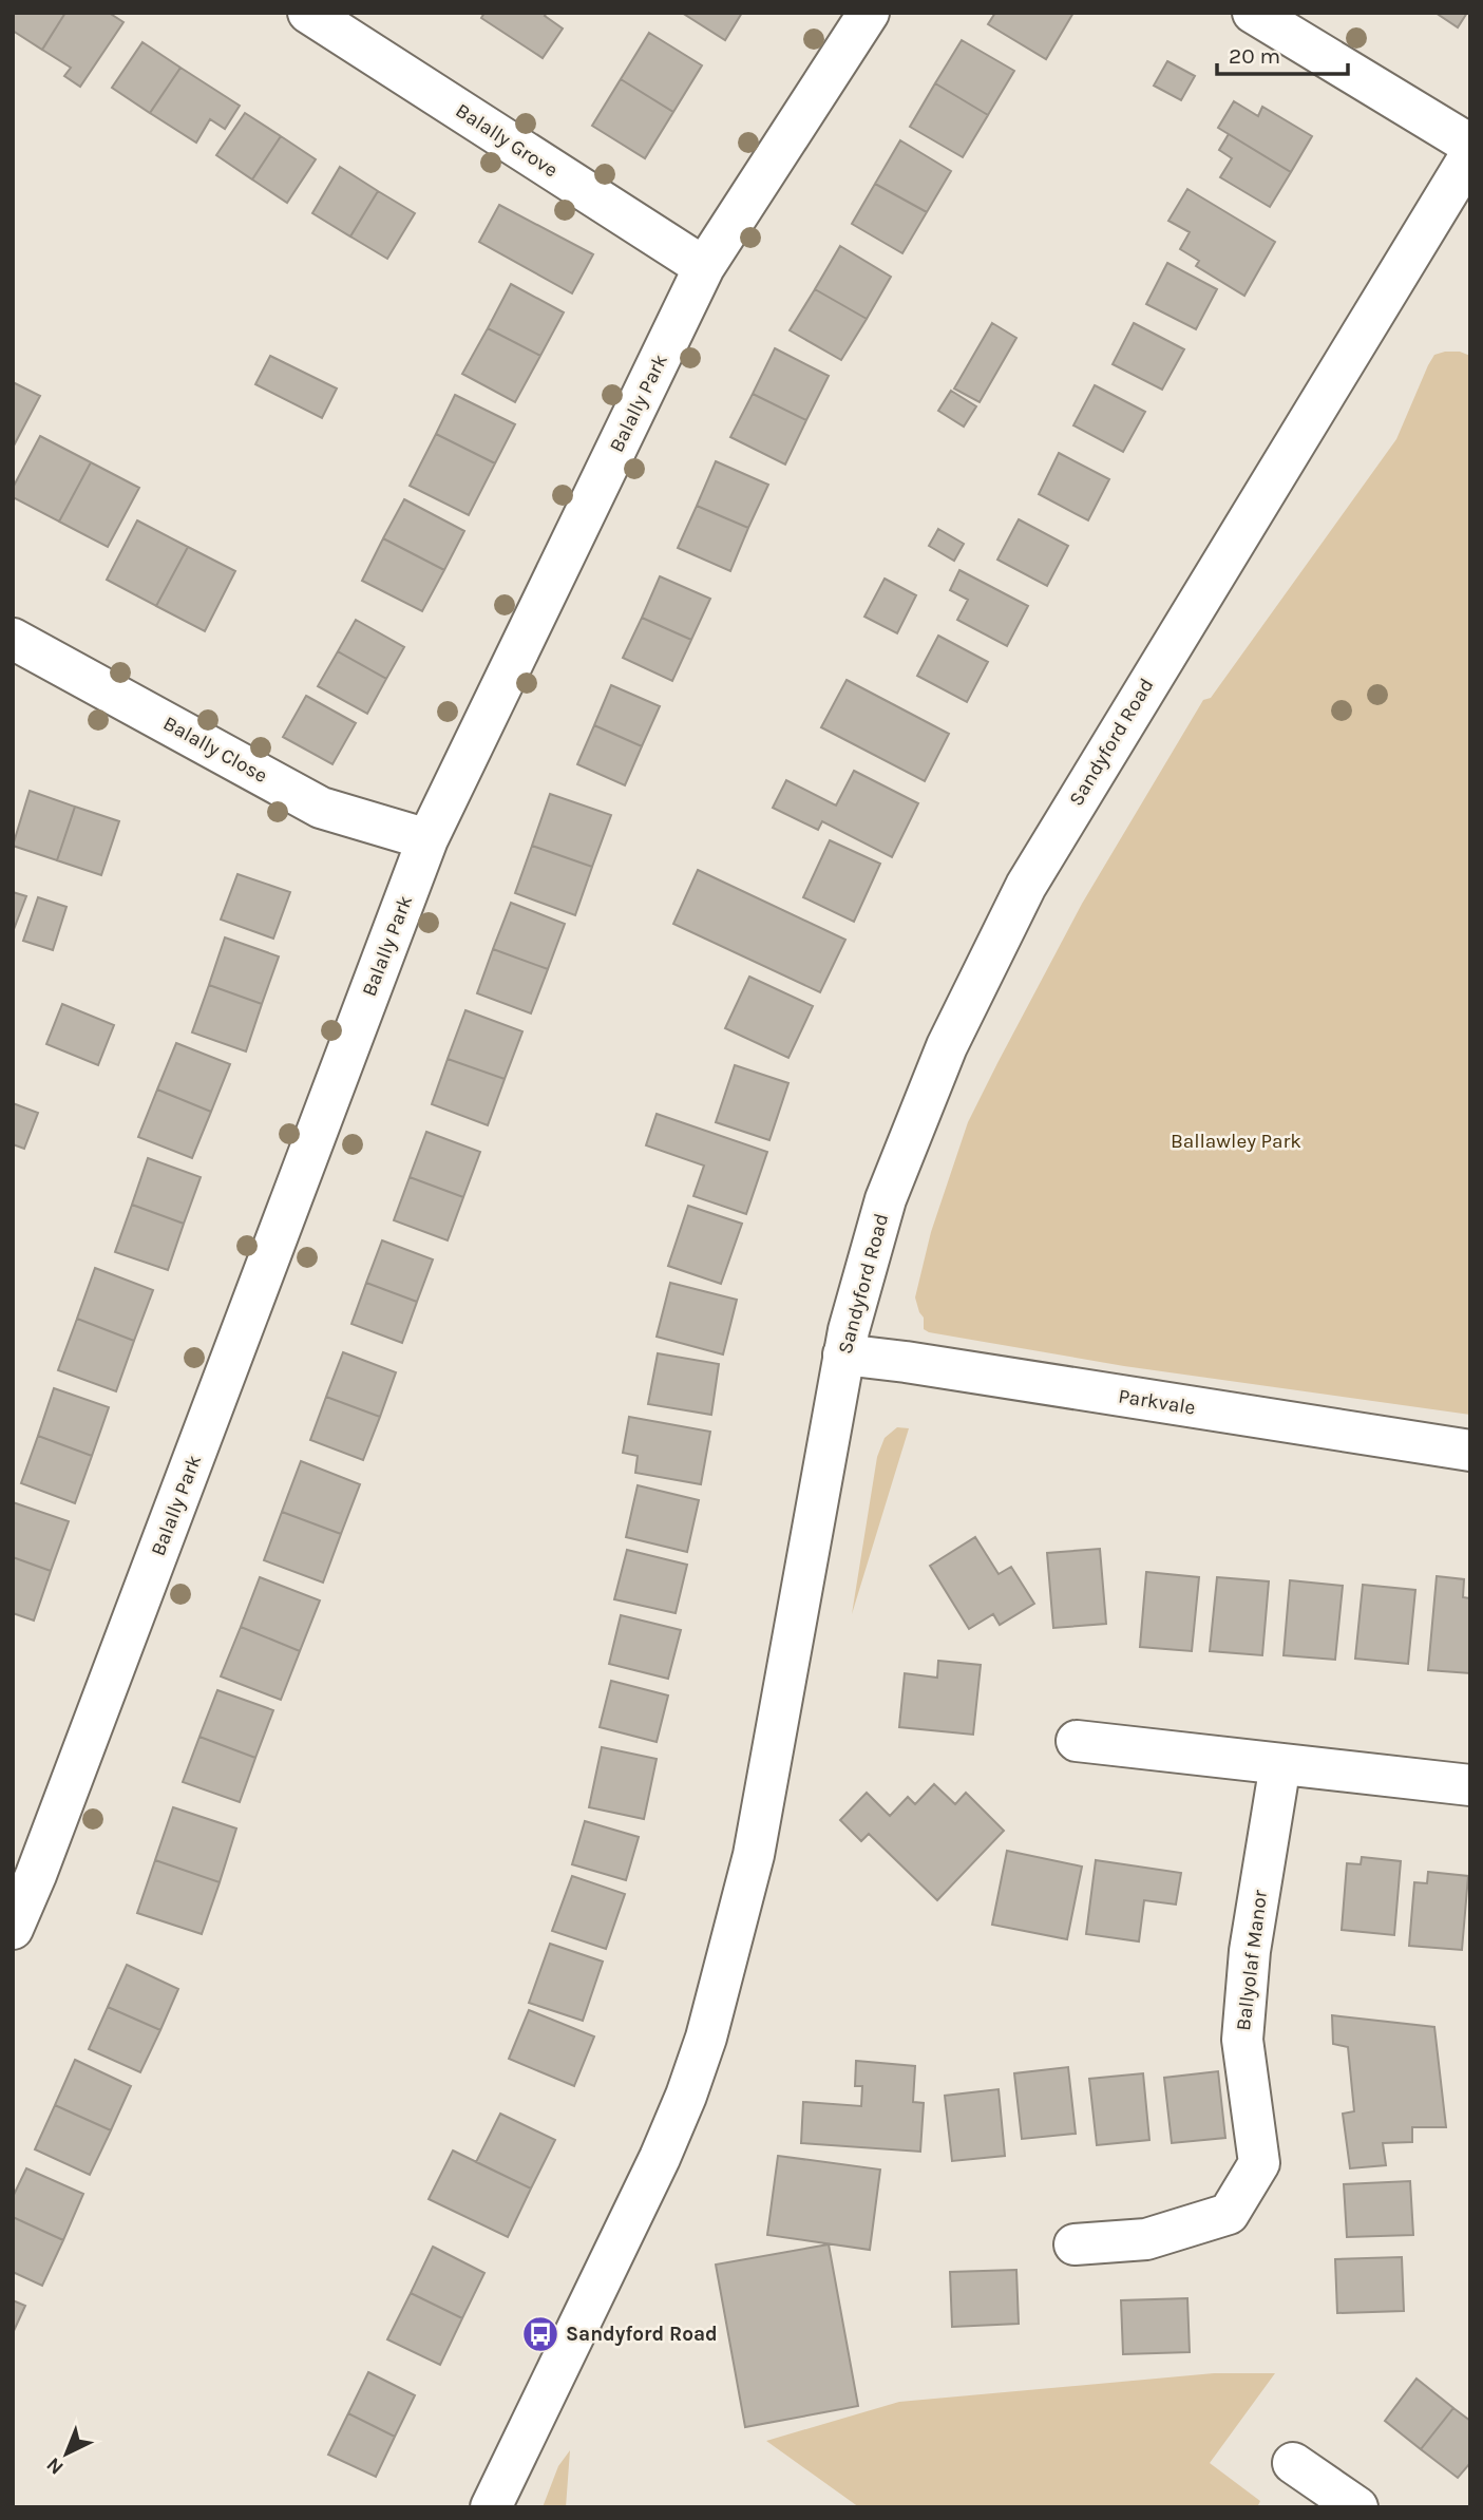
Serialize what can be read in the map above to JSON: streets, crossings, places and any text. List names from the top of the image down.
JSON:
{
  "streets": {
    "street": [
      "Balally Grove",
      "Balally Park",
      "Sandyford Road",
      "Balally Close",
      "Parkvale",
      "Ballyolaf Manor"
    ]
  },
  "crossings": [
    ["Balally Grove", "Balally Park"],
    ["Balally Park", "Balally Close"],
    ["Sandyford Road", "Parkvale"]
  ],
  "parks": ["Ballawley Park"],
  "places": {
    "bus stop": ["Sandyford Road"]
  },
  "scale_bar": "20 m",
  "north": "bottom left"
}
